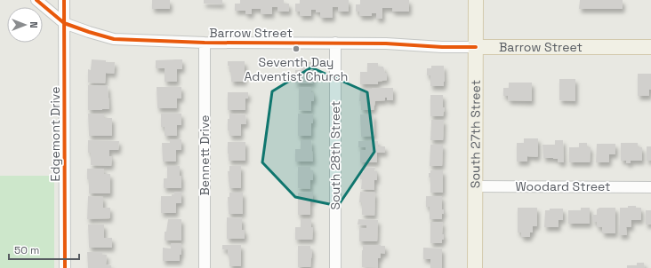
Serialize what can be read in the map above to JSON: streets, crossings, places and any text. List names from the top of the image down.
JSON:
{
  "streets": {
    "main road": ["Barrow Street", "South 27th Street"],
    "street": [
      "Edgemont Drive",
      "Bennett Drive",
      "South 28th Street",
      "Woodard Street"
    ]
  },
  "crossings": [
    ["Barrow Street", "Edgemont Drive"],
    ["Barrow Street", "South 27th Street"],
    ["Barrow Street", "Bennett Drive"],
    ["Barrow Street", "South 28th Street"],
    ["South 27th Street", "Woodard Street"]
  ],
  "places": ["Seventh Day Adventist Church"],
  "scale_bar": "50 m",
  "north": "right"
}
